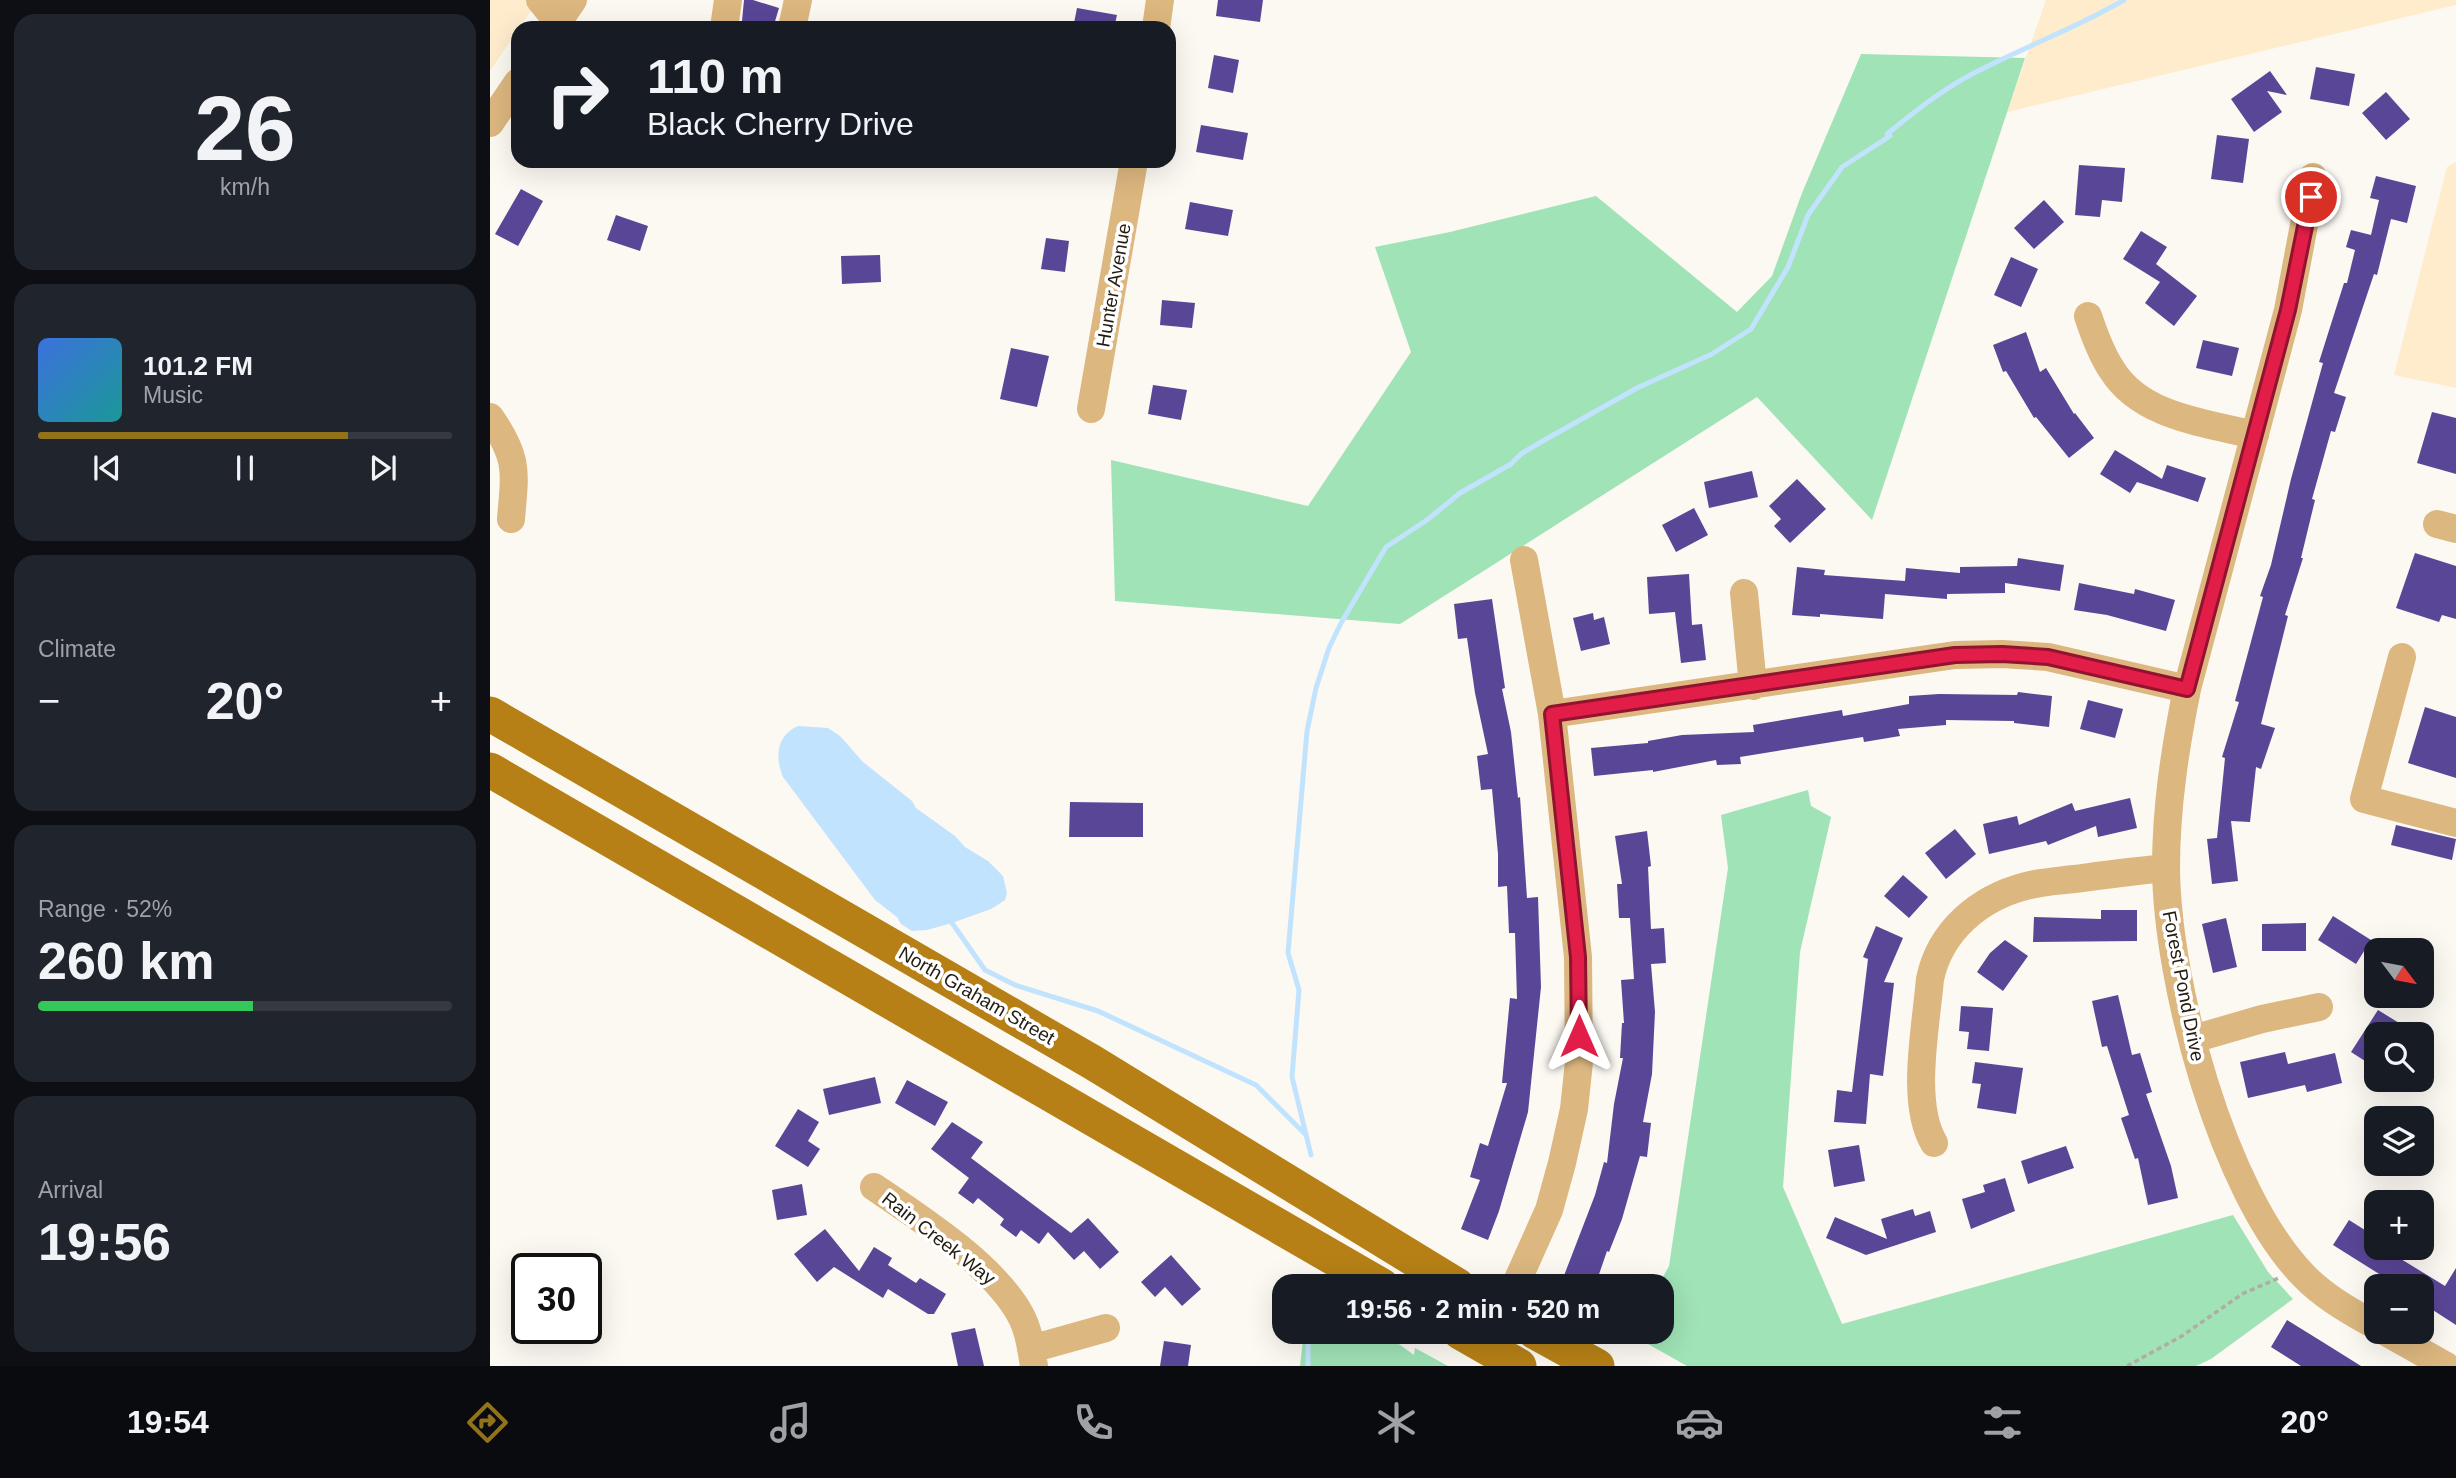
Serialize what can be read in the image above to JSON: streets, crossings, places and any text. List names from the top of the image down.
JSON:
{
  "streets": {
    "main road": ["North Graham Street"],
    "street": ["Hunter Avenue", "Forest Pond Drive", "Rain Creek Way"]
  },
  "north": "bottom right",
  "page": {
    "tile": [
      ["26", "km/h"],
      "Climate",
      ["Range · 52%", "260 km"],
      ["Arrival", "19:56"]
    ],
    "turn": ["110 m", "Black Cherry Drive"],
    "song": ["101.2 FM", "Music"],
    "heat": ["−", "20°", "+"],
    "map_buttons": ["+", "−"],
    "limit": "30",
    "trip": "19:56 · 2 min · 520 m",
    "tabs": ["19:54", "20°"]
  }
}
